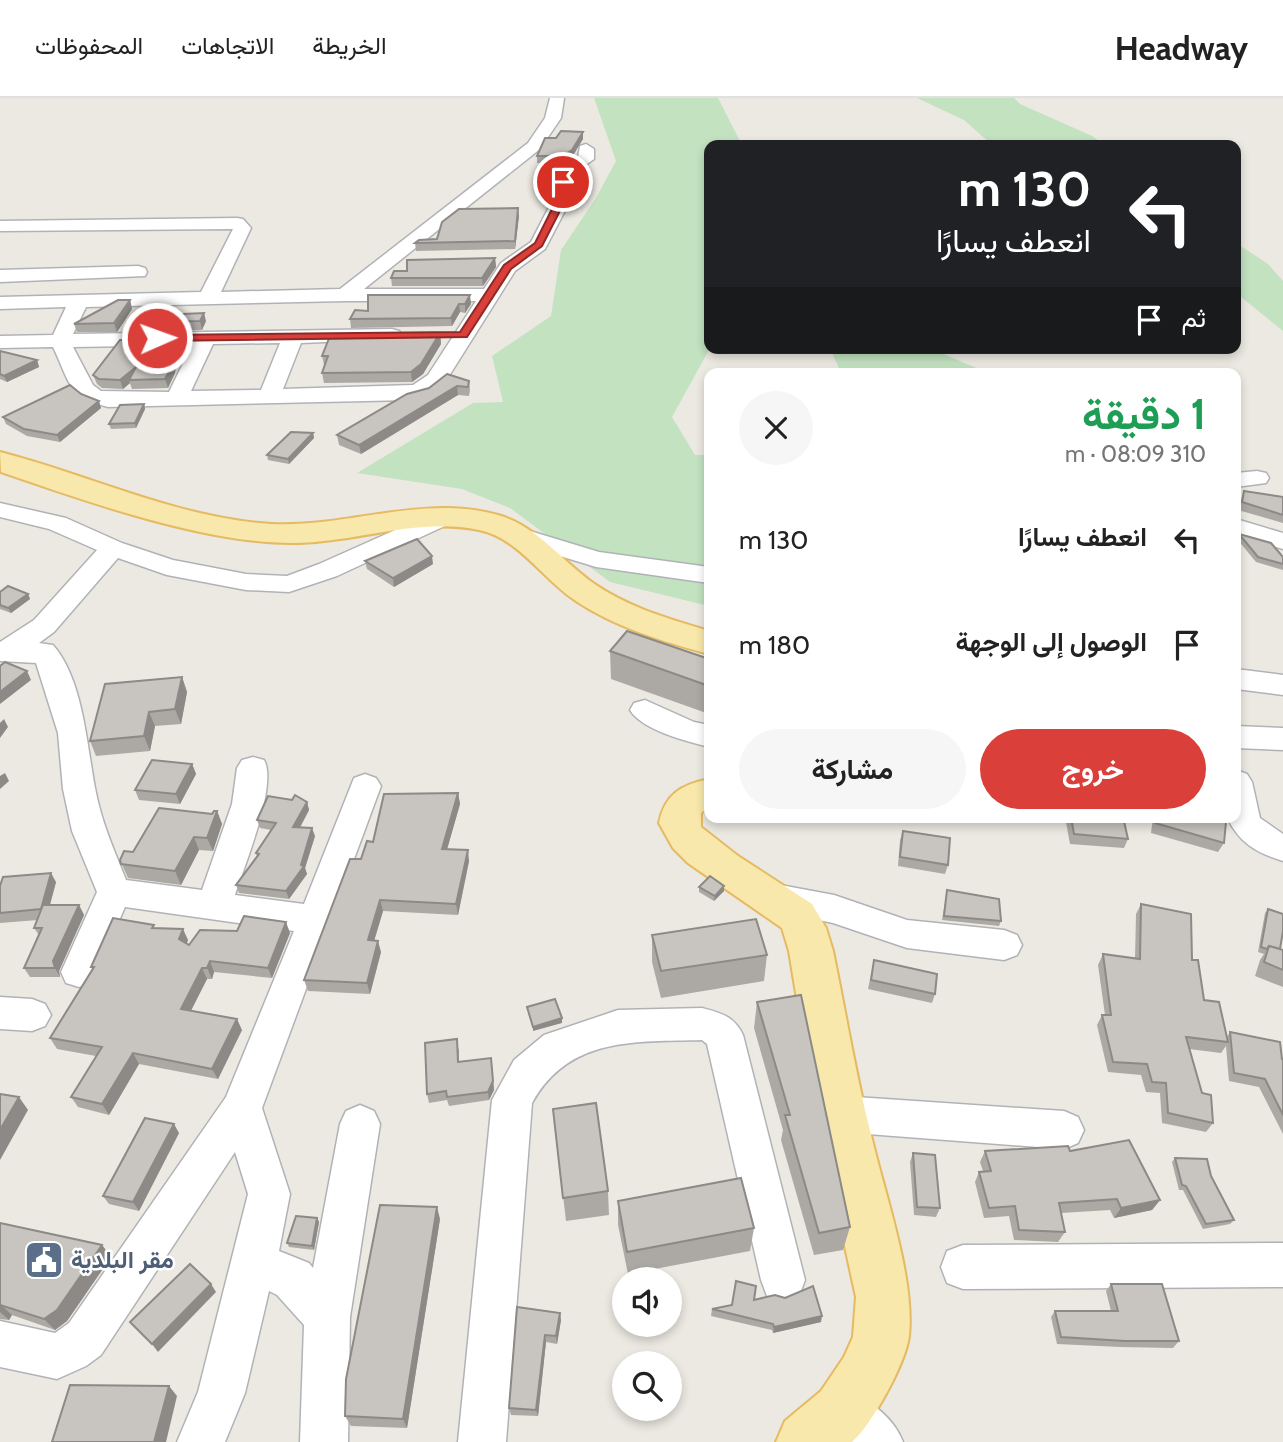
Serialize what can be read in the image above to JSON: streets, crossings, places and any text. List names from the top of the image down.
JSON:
{
  "places": {
    "public building": ["مقر البلدية"]
  },
  "page": {
    "header": "Headway",
    "nav": ["الخريطة", "الاتجاهات", "المحفوظات"],
    "turn": ["130 m", "انعطف يسارًا"],
    "then": "ثم",
    "heading": ["1 دقيقة", "310 m · 08:09"],
    "list": [
      {
        "name": "انعطف يسارًا",
        "value": "130 m"
      },
      {
        "name": "الوصول إلى الوجهة",
        "value": "180 m"
      }
    ],
    "buttons": ["خروج", "مشاركة"]
  }
}
